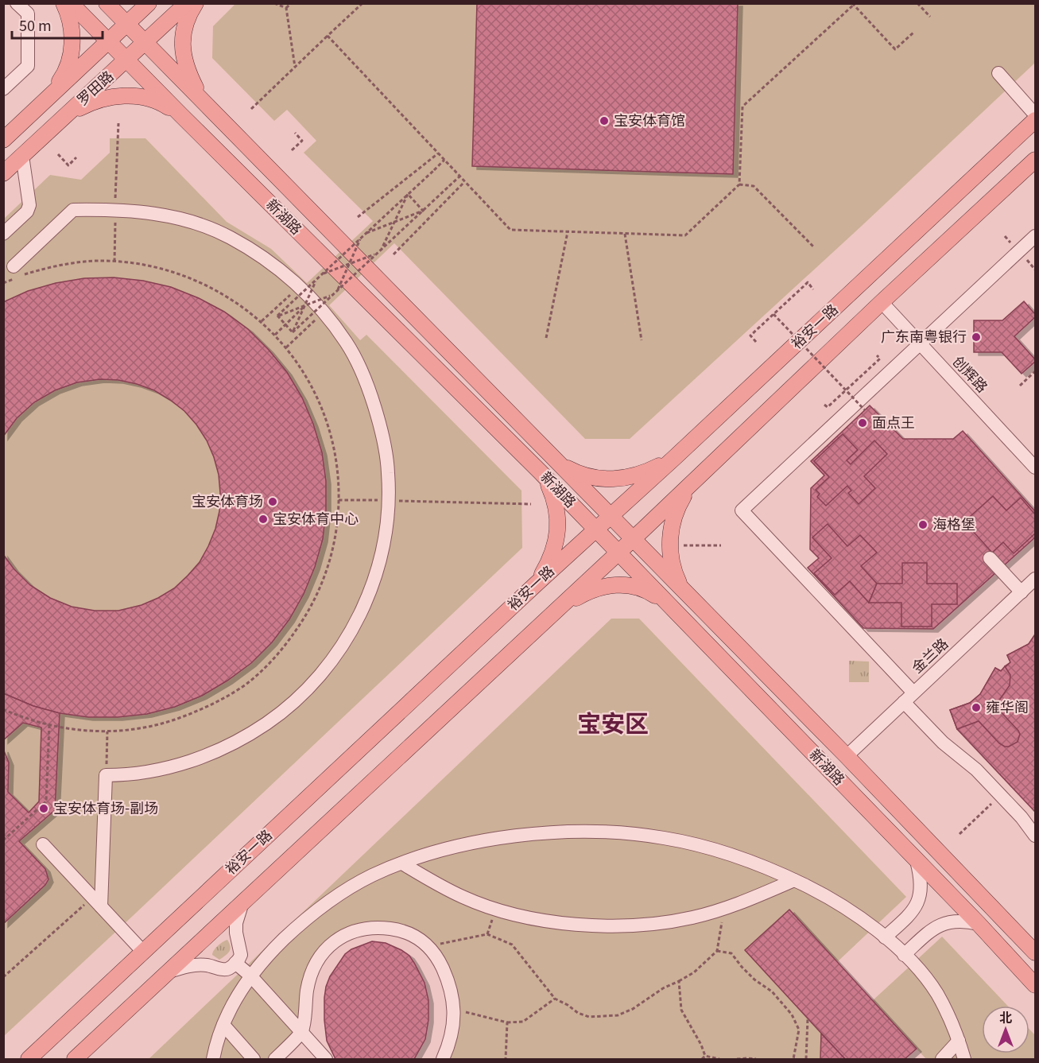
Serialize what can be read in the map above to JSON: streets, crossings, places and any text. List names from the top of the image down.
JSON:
{
  "streets": {
    "main road": ["罗田路", "新湖路", "裕安一路"],
    "street": ["创辉路", "金兰路"]
  },
  "crossings": [
    ["罗田路", "新湖路"],
    ["新湖路", "裕安一路"],
    ["新湖路", "金兰路"],
    ["裕安一路", "创辉路"]
  ],
  "districts": ["宝安区"],
  "places": [
    "宝安体育馆",
    "广东南粤银行",
    "面点王",
    "宝安体育场",
    "宝安体育中心",
    "海格堡",
    "雍华阁",
    "宝安体育场-副场"
  ],
  "scale_bar": "50 m",
  "north": "top"
}
